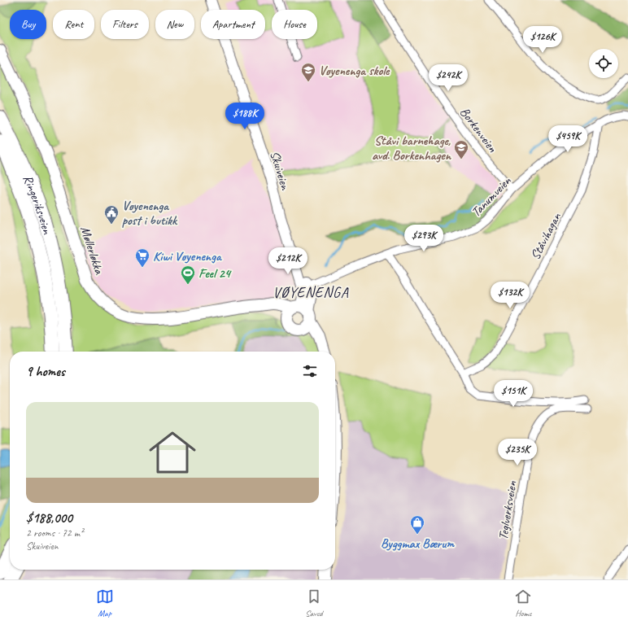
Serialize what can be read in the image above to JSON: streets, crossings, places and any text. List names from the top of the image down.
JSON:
{
  "streets": {
    "highway": ["Ringeriksveien"],
    "main road": ["Skuiveien", "Møllerløkka"],
    "street": [
      "Borkenveien",
      "Tanumveien",
      "Ståvihagan",
      "Teglverksveien"
    ]
  },
  "crossings": [
    ["Borkenveien", "Tanumveien"],
    ["Skuiveien", "Tanumveien"],
    ["Skuiveien", "Møllerløkka"],
    ["Tanumveien", "Ståvihagan"]
  ],
  "districts": ["VØYENENGA"],
  "places": {
    "school or university": ["Vøyenenga skole", "Ståvi barnehage, avd. Borkenhagen"],
    "public building": ["Vøyenenga post i butikk"],
    "supermarket": ["Kiwi Vøyenenga"],
    "sports": ["Feel 24"],
    "shop": ["Byggmax Bærum"]
  },
  "page": {
    "chip": [
      "Buy",
      "Rent",
      "Filters",
      "New",
      "Apartment",
      "House"
    ],
    "price": [
      "$126K",
      "$242K",
      "$188K",
      "$459K",
      "$293K",
      "$212K",
      "$132K",
      "$151K",
      "$235K"
    ],
    "heading": "9 homes",
    "list": [
      {
        "name": "$188,000",
        "note": "2 rooms · 72 m² · Skuiveien"
      }
    ],
    "tabs": ["Map", "Saved", "Home"]
  }
}
